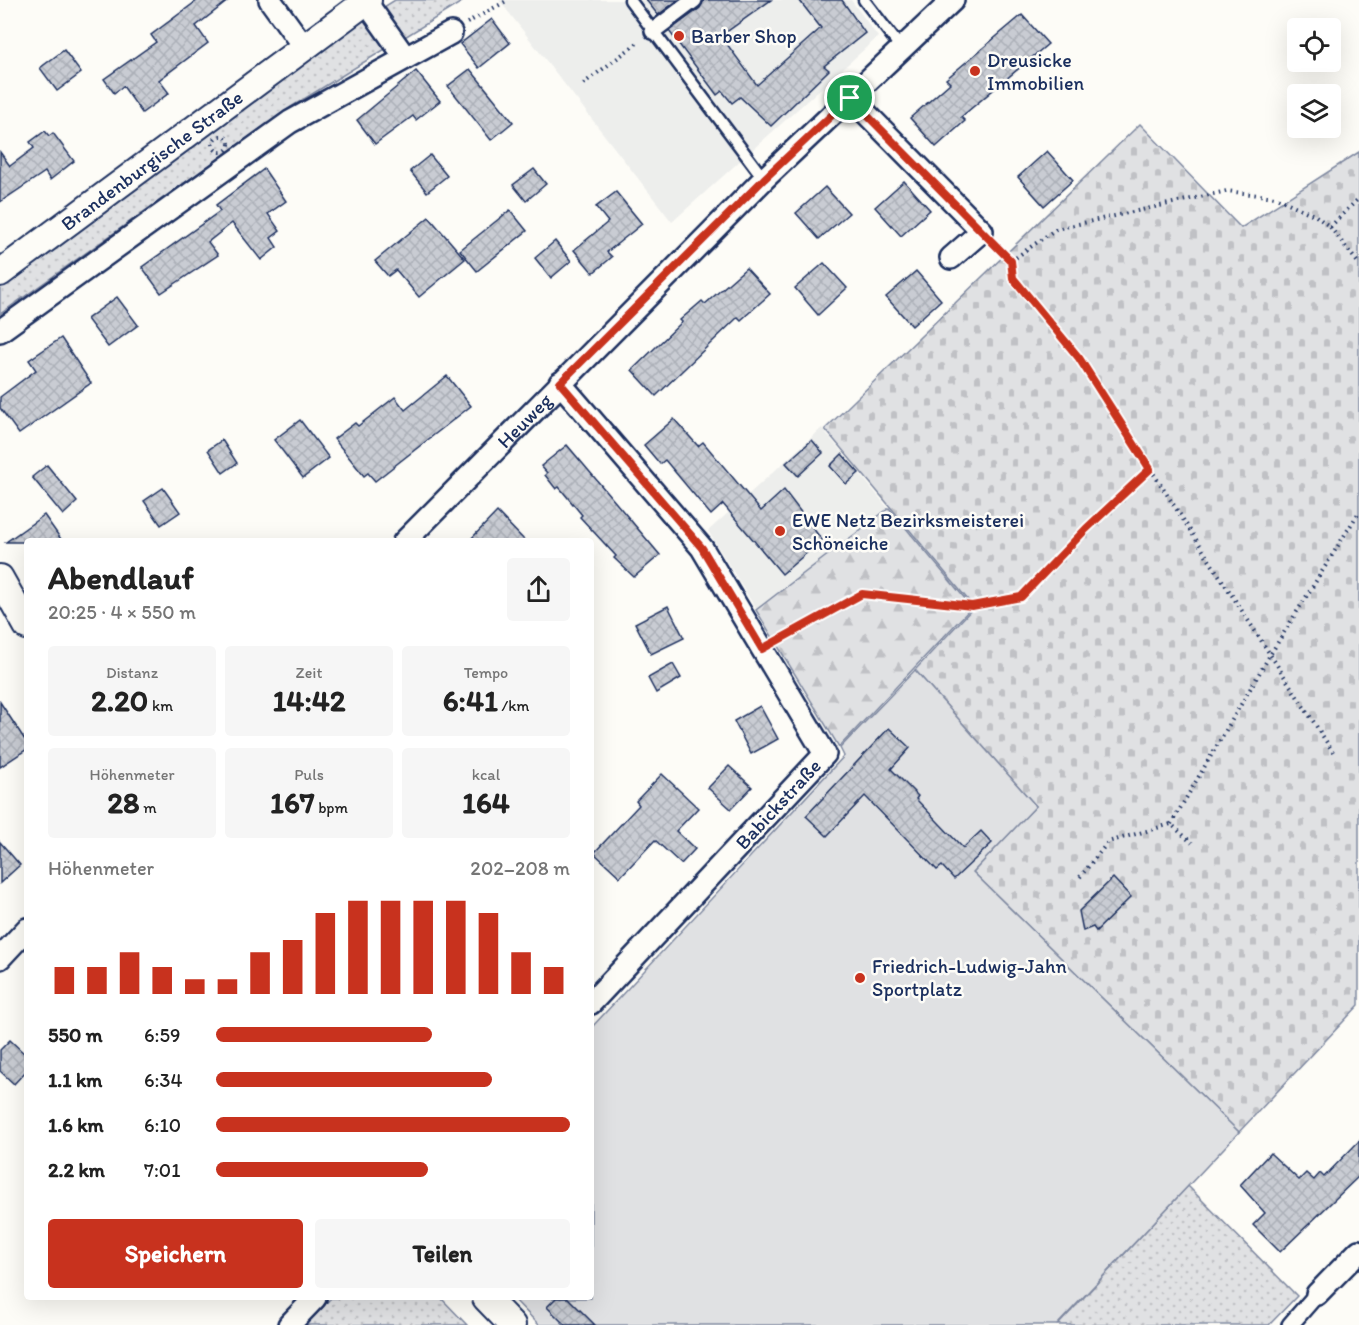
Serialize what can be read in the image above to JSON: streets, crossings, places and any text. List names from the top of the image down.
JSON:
{
  "streets": {
    "street": ["Brandenburgische Straße", "Heuweg", "Babickstraße"]
  },
  "crossings": [
    ["Heuweg", "Babickstraße"]
  ],
  "places": [
    "Barber Shop",
    "Dreusicke Immobilien",
    "EWE Netz Bezirksmeisterei Schöneiche",
    "Friedrich-Ludwig-Jahn Sportplatz"
  ],
  "page": {
    "heading": ["Abendlauf", "20:25 · 4 × 550 m"],
    "stats": [
      ["Distanz", "2.20 km"],
      ["Zeit", "14:42"],
      ["Tempo", "6:41 /km"],
      ["Höhenmeter", "28 m"],
      ["Puls", "167 bpm"],
      ["kcal", "164"]
    ],
    "chart": ["Höhenmeter", "202–208 m"],
    "list": [
      {
        "name": "550 m",
        "note": "6:59"
      },
      {
        "name": "1.1 km",
        "note": "6:34"
      },
      {
        "name": "1.6 km",
        "note": "6:10"
      },
      {
        "name": "2.2 km",
        "note": "7:01"
      }
    ],
    "buttons": ["Speichern", "Teilen"]
  }
}
